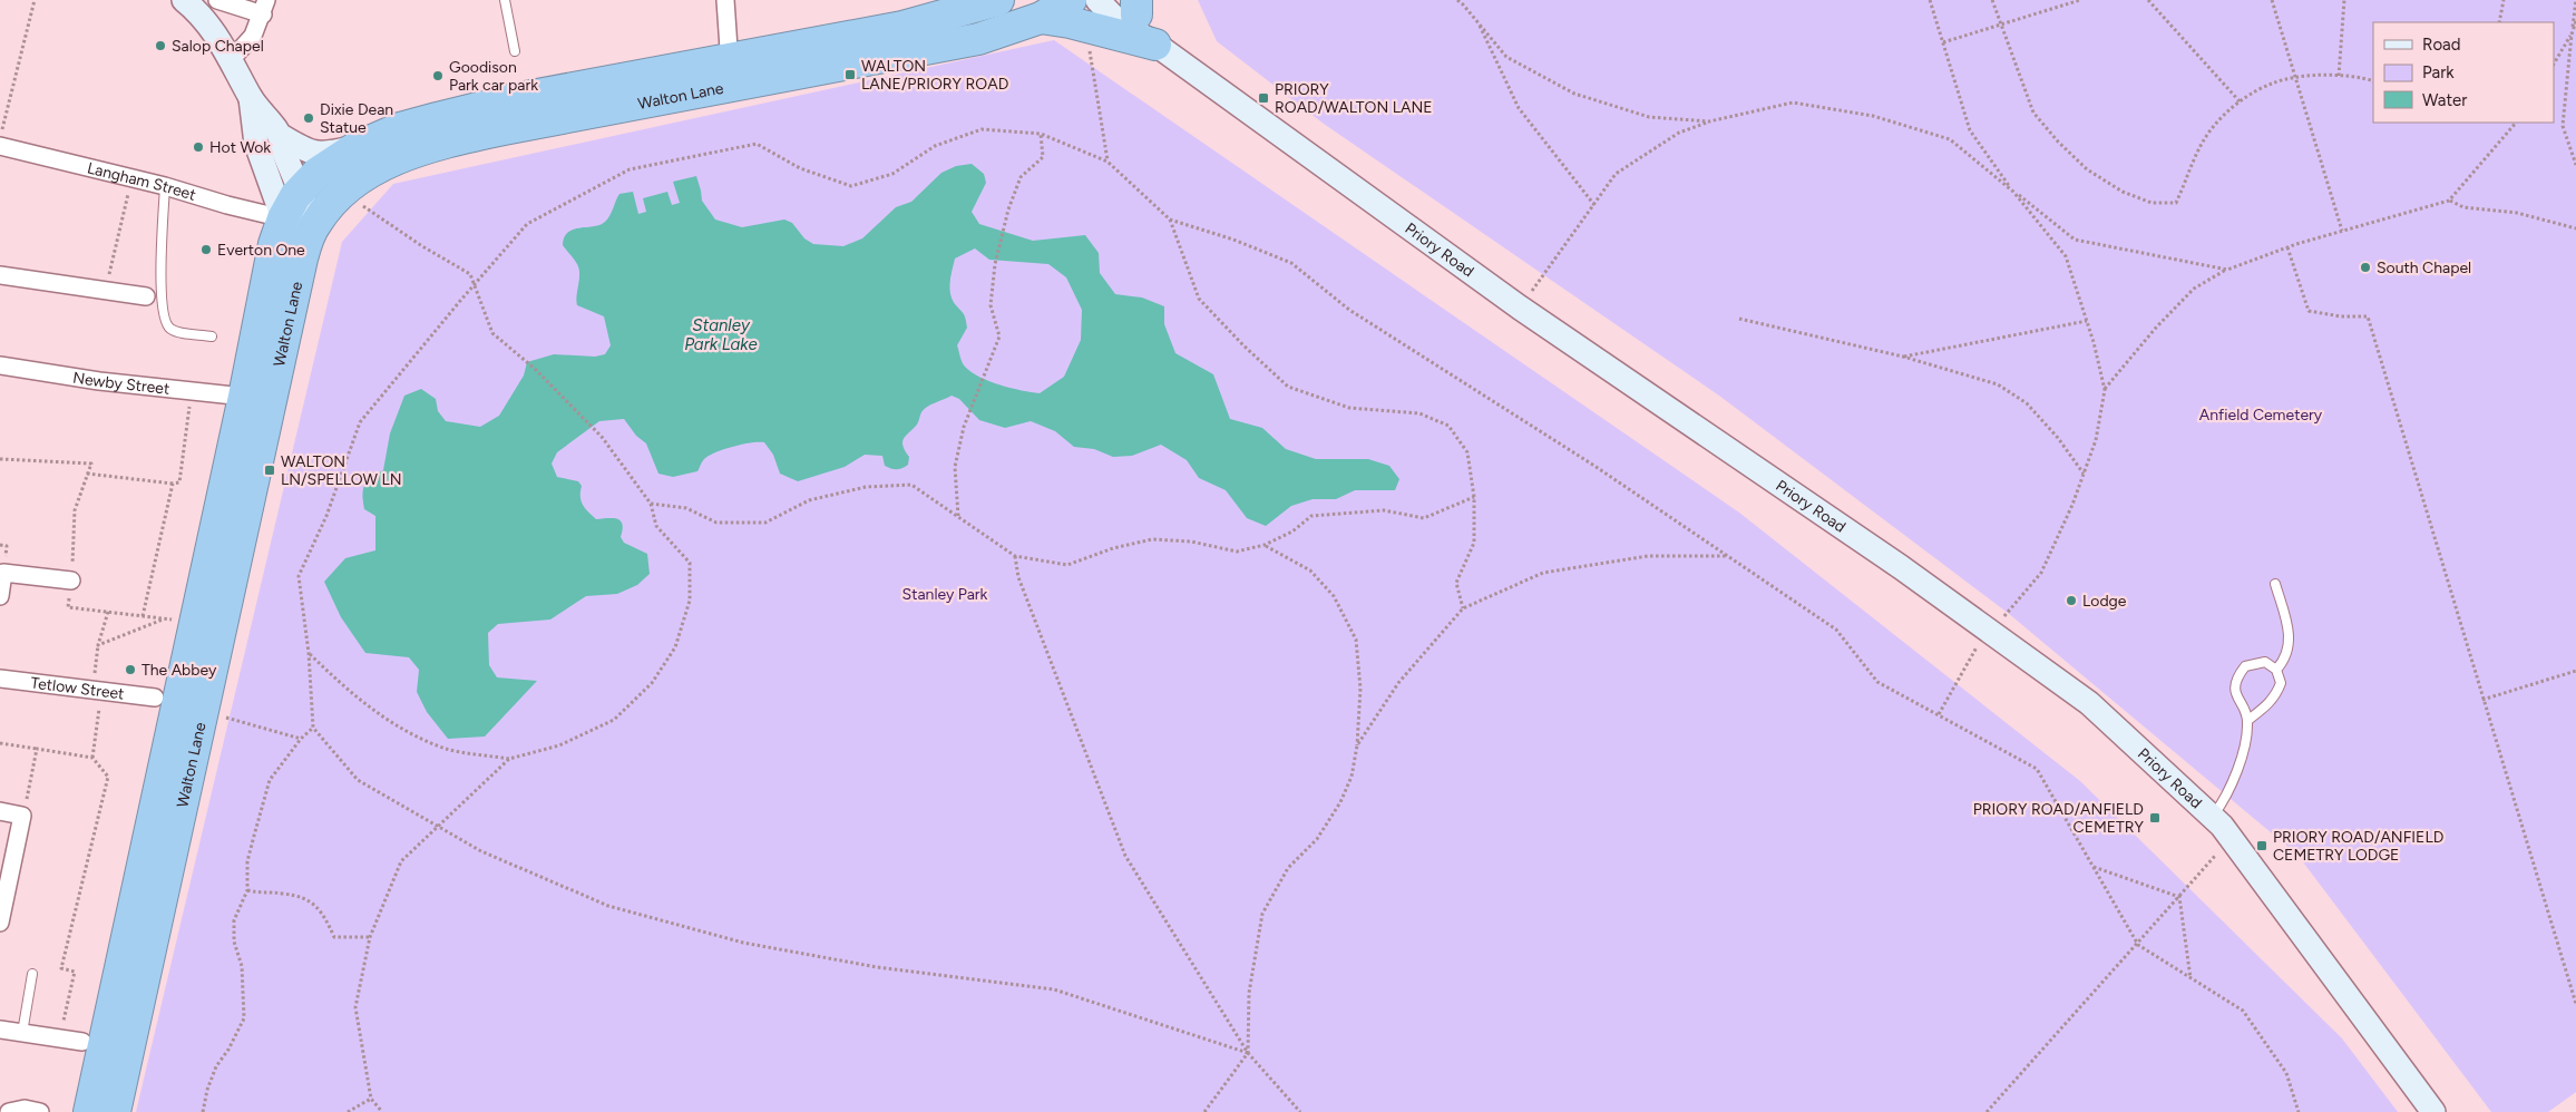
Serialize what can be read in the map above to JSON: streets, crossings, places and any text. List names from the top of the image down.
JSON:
{
  "streets": {
    "highway": ["Walton Lane"],
    "street": [
      "Langham Street",
      "Priory Road",
      "Newby Street",
      "Tetlow Street"
    ]
  },
  "crossings": [
    ["Walton Lane", "Langham Street"],
    ["Walton Lane", "Newby Street"]
  ],
  "water": ["Stanley Park Lake"],
  "parks": ["Anfield Cemetery", "Stanley Park"],
  "places": {
    "other": [
      "Salop Chapel",
      "Goodison Park car park",
      "Dixie Dean Statue",
      "Hot Wok",
      "Everton One",
      "South Chapel",
      "Lodge",
      "The Abbey"
    ],
    "transit": [
      "WALTON LANE/PRIORY ROAD",
      "PRIORY ROAD/WALTON LANE",
      "WALTON LN/SPELLOW LN",
      "PRIORY ROAD/ANFIELD CEMETRY",
      "PRIORY ROAD/ANFIELD CEMETRY LODGE"
    ]
  },
  "legend": ["Road", "Park", "Water"]
}
